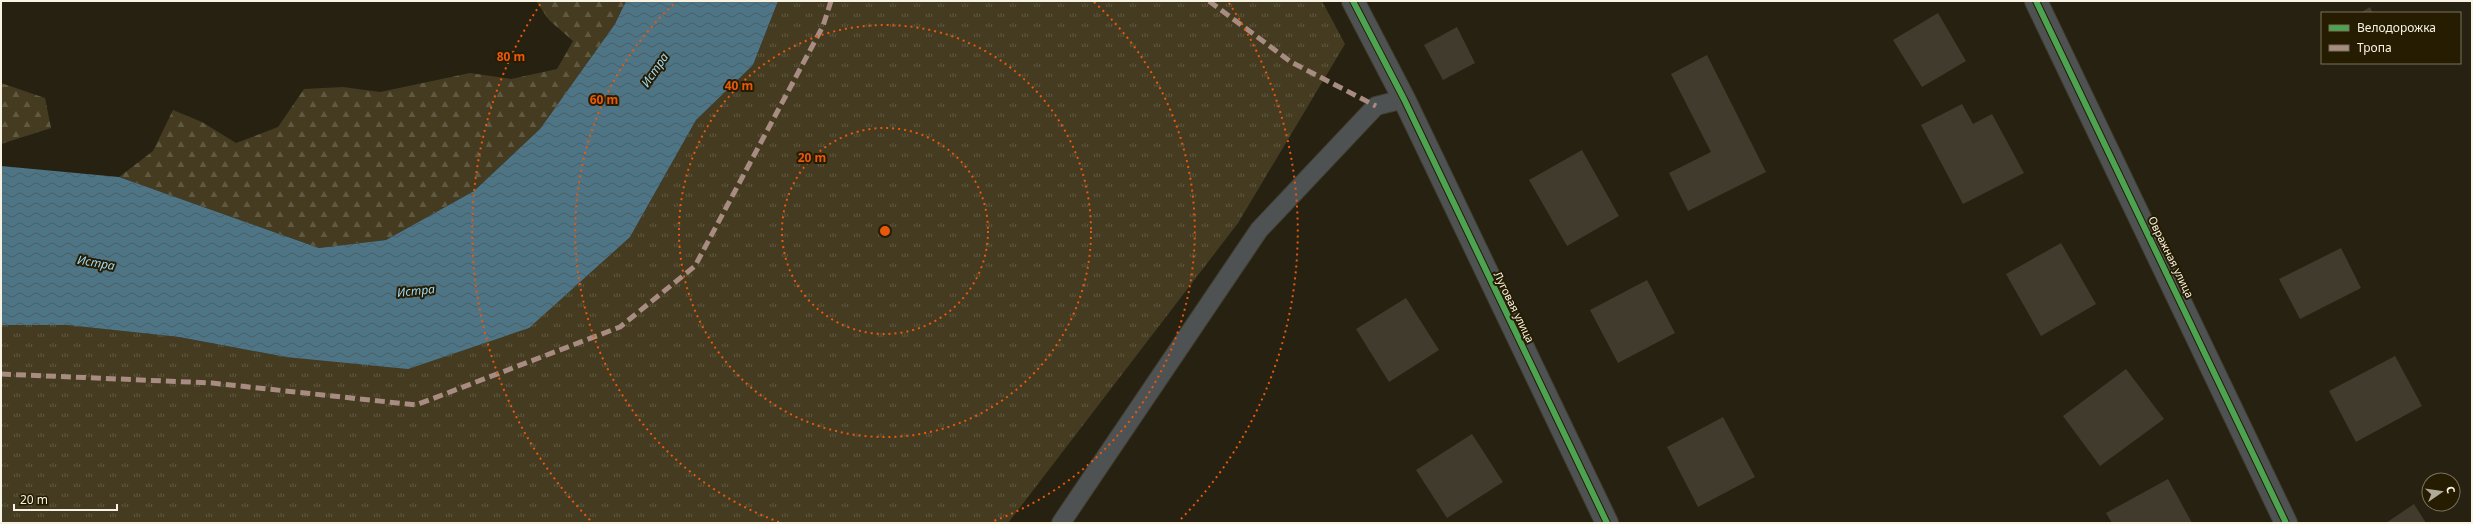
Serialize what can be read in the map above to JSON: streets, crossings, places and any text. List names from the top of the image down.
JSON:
{
  "streets": {
    "street": ["Овражная улица", "Луговая улица"]
  },
  "water": ["Истра"],
  "legend": ["Велодорожка", "Тропа"],
  "scale_bar": "20 m",
  "north": "right",
  "rings": [
    "80 m",
    "40 m",
    "60 m",
    "20 m"
  ]
}
